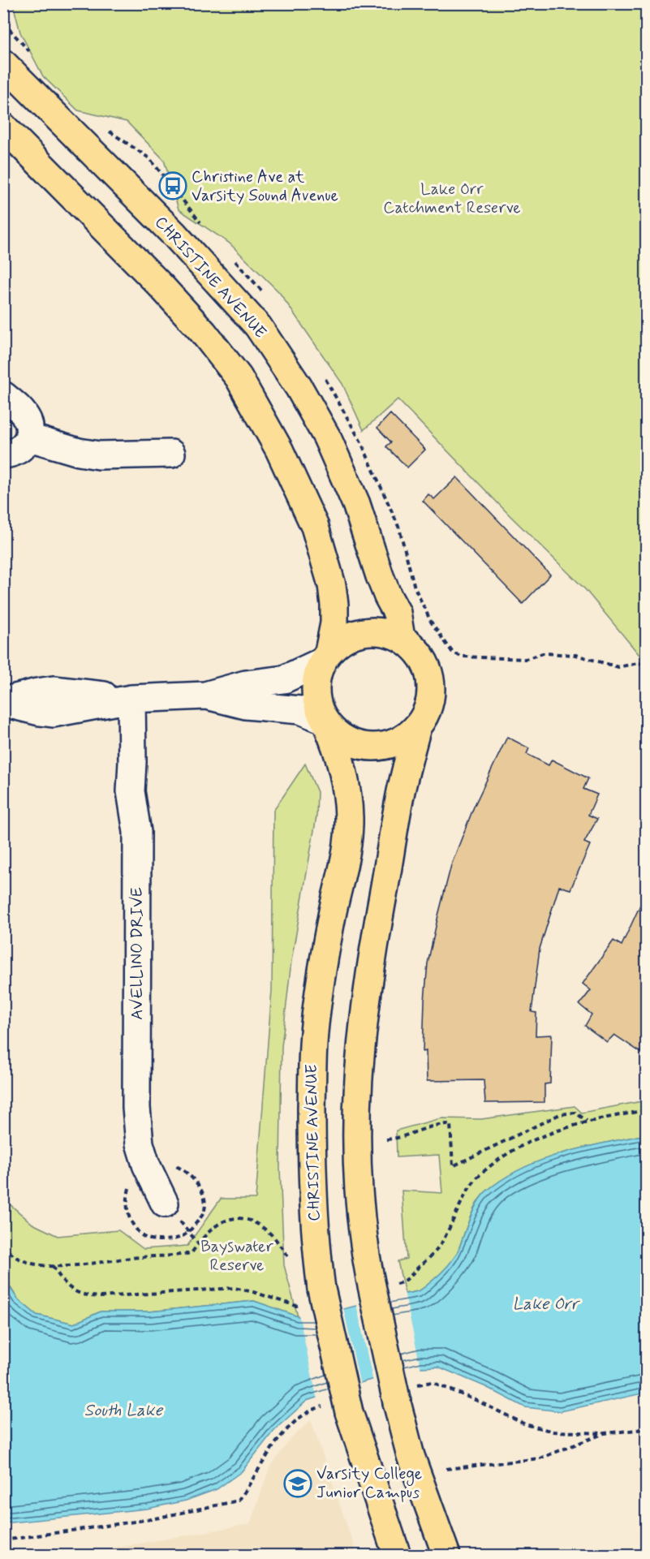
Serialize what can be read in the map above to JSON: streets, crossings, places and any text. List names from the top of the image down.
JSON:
{
  "streets": {
    "main road": ["CHRISTINE AVENUE"],
    "street": ["AVELLINO DRIVE"]
  },
  "water": ["Lake Orr", "South Lake"],
  "parks": ["Lake Orr Catchment Reserve", "Bayswater Reserve"],
  "places": {
    "bus stop": ["Christine Ave at Varsity Sound Avenue"],
    "school or university": ["Varsity College Junior Campus"]
  }
}
